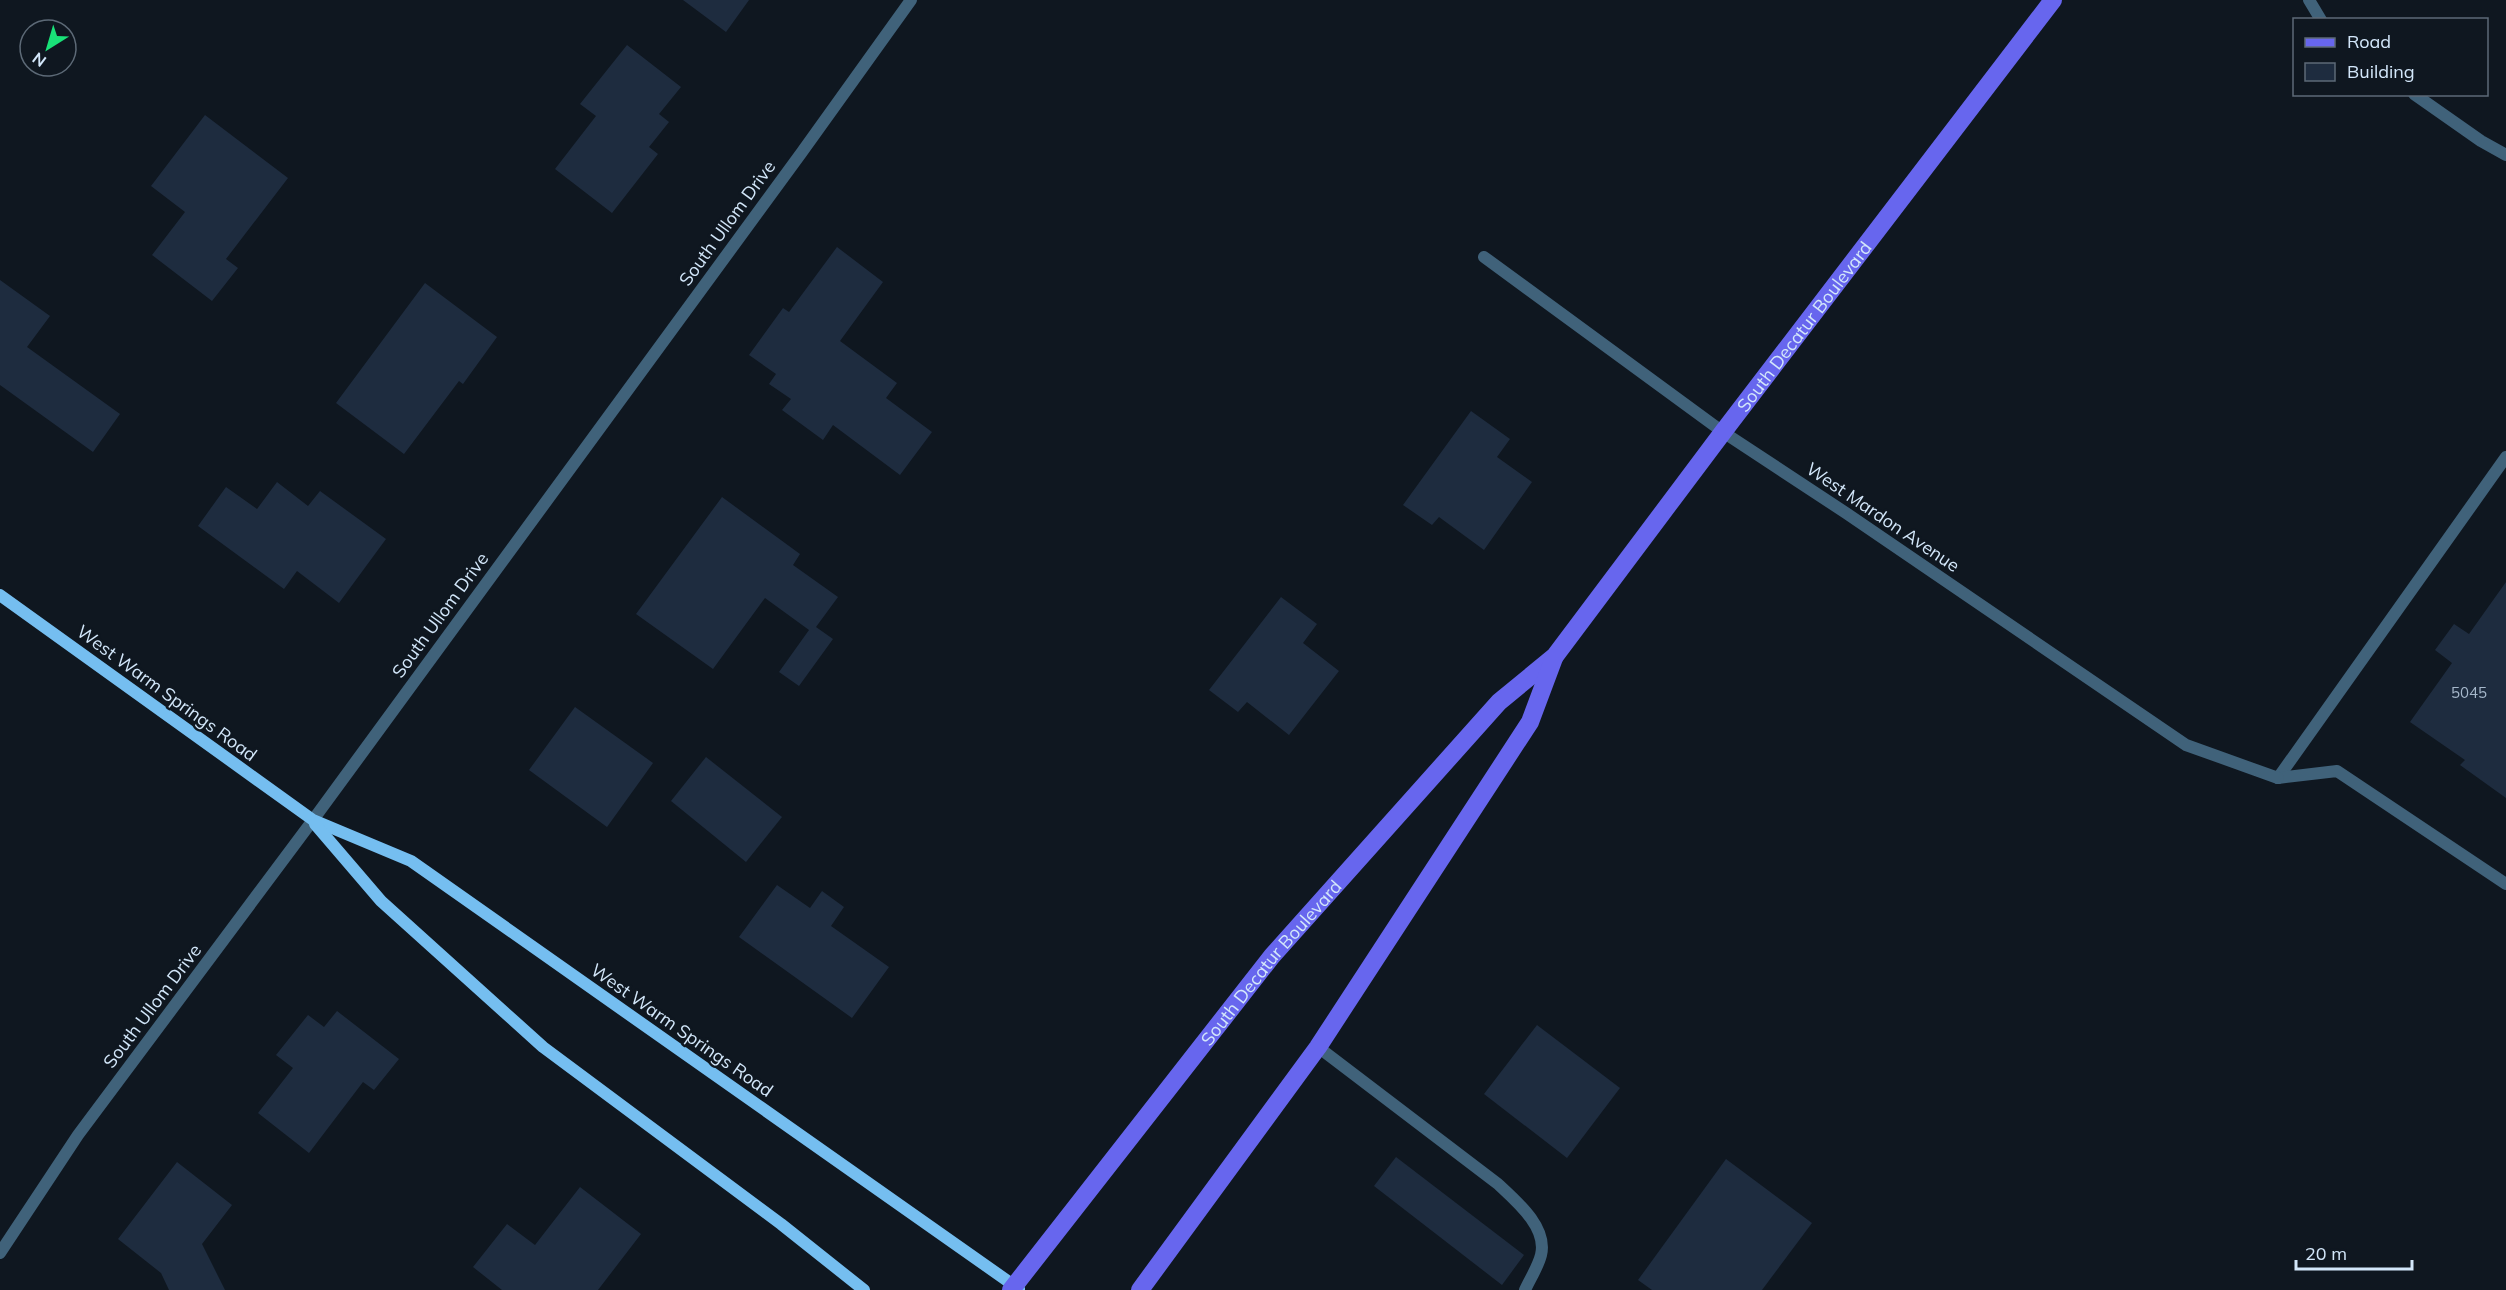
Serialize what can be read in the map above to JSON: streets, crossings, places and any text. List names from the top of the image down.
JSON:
{
  "streets": {
    "main road": ["South Decatur Boulevard", "West Warm Springs Road"],
    "street": ["South Ullom Drive", "West Mardon Avenue"]
  },
  "crossings": [
    ["South Ullom Drive", "West Warm Springs Road"],
    ["South Decatur Boulevard", "West Mardon Avenue"],
    ["South Decatur Boulevard", "West Warm Springs Road"]
  ],
  "house_numbers": ["5045"],
  "legend": ["Road", "Building"],
  "scale_bar": "20 m",
  "north": "bottom left"
}
